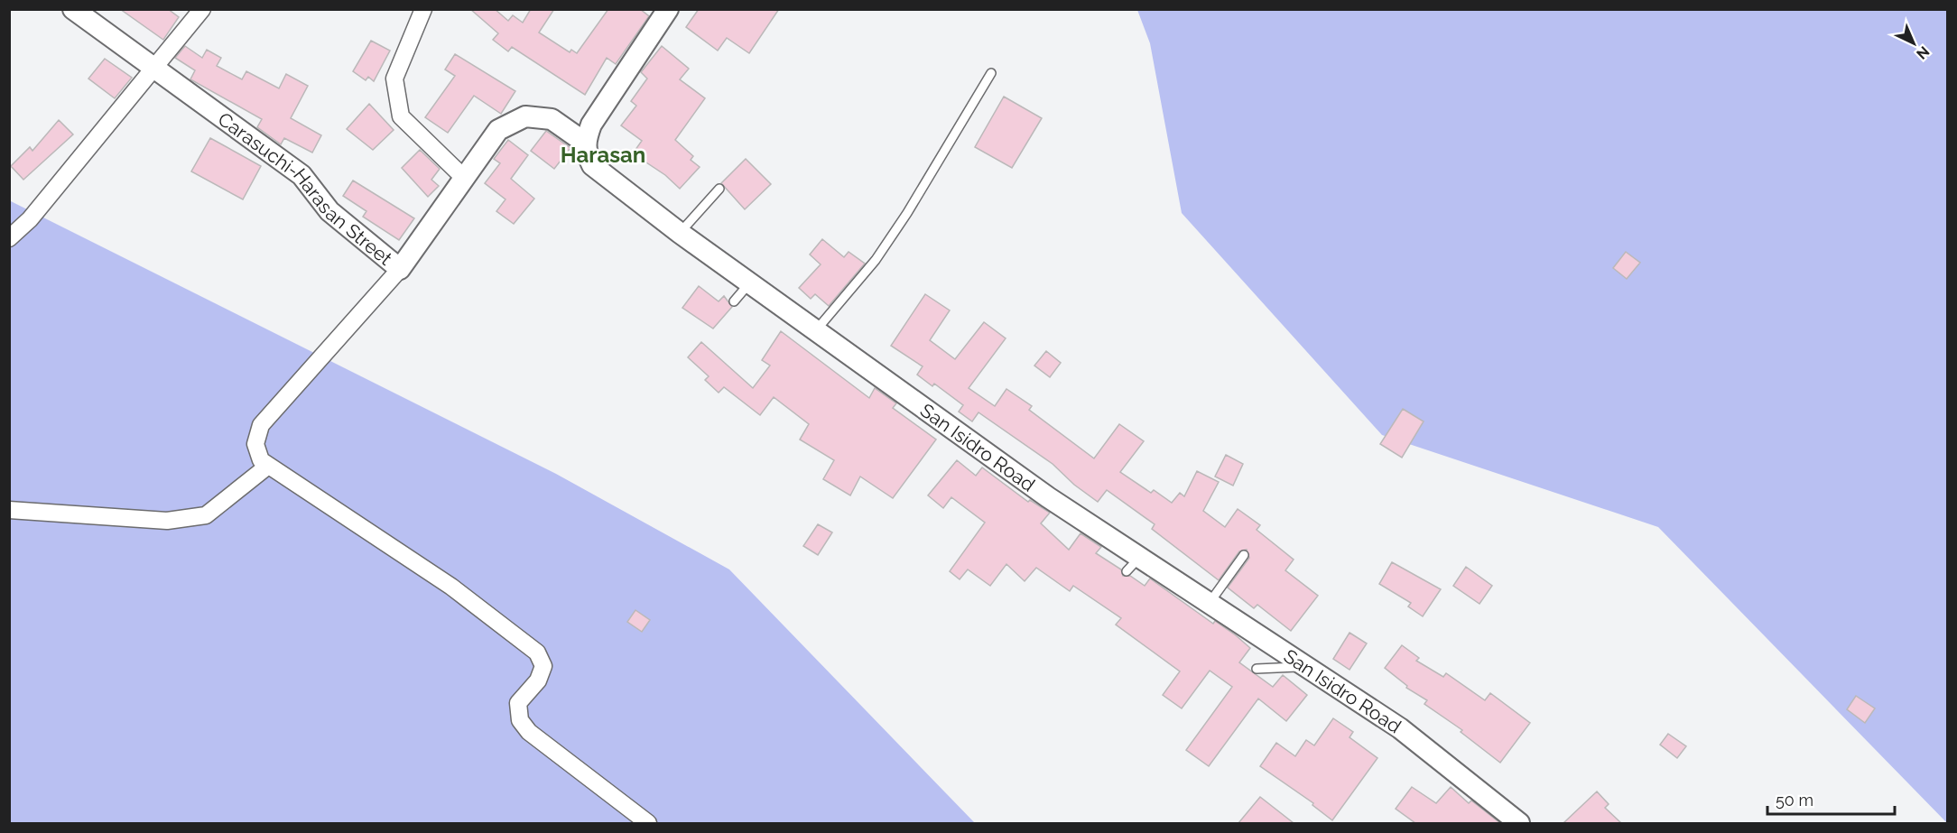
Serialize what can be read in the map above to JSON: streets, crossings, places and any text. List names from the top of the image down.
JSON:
{
  "streets": {
    "street": ["Carasuchi-Harasan Street", "San Isidro Road"]
  },
  "crossings": [
    ["Carasuchi-Harasan Street", "San Isidro Road"]
  ],
  "districts": ["Harasan"],
  "scale_bar": "50 m",
  "north": "bottom right"
}
